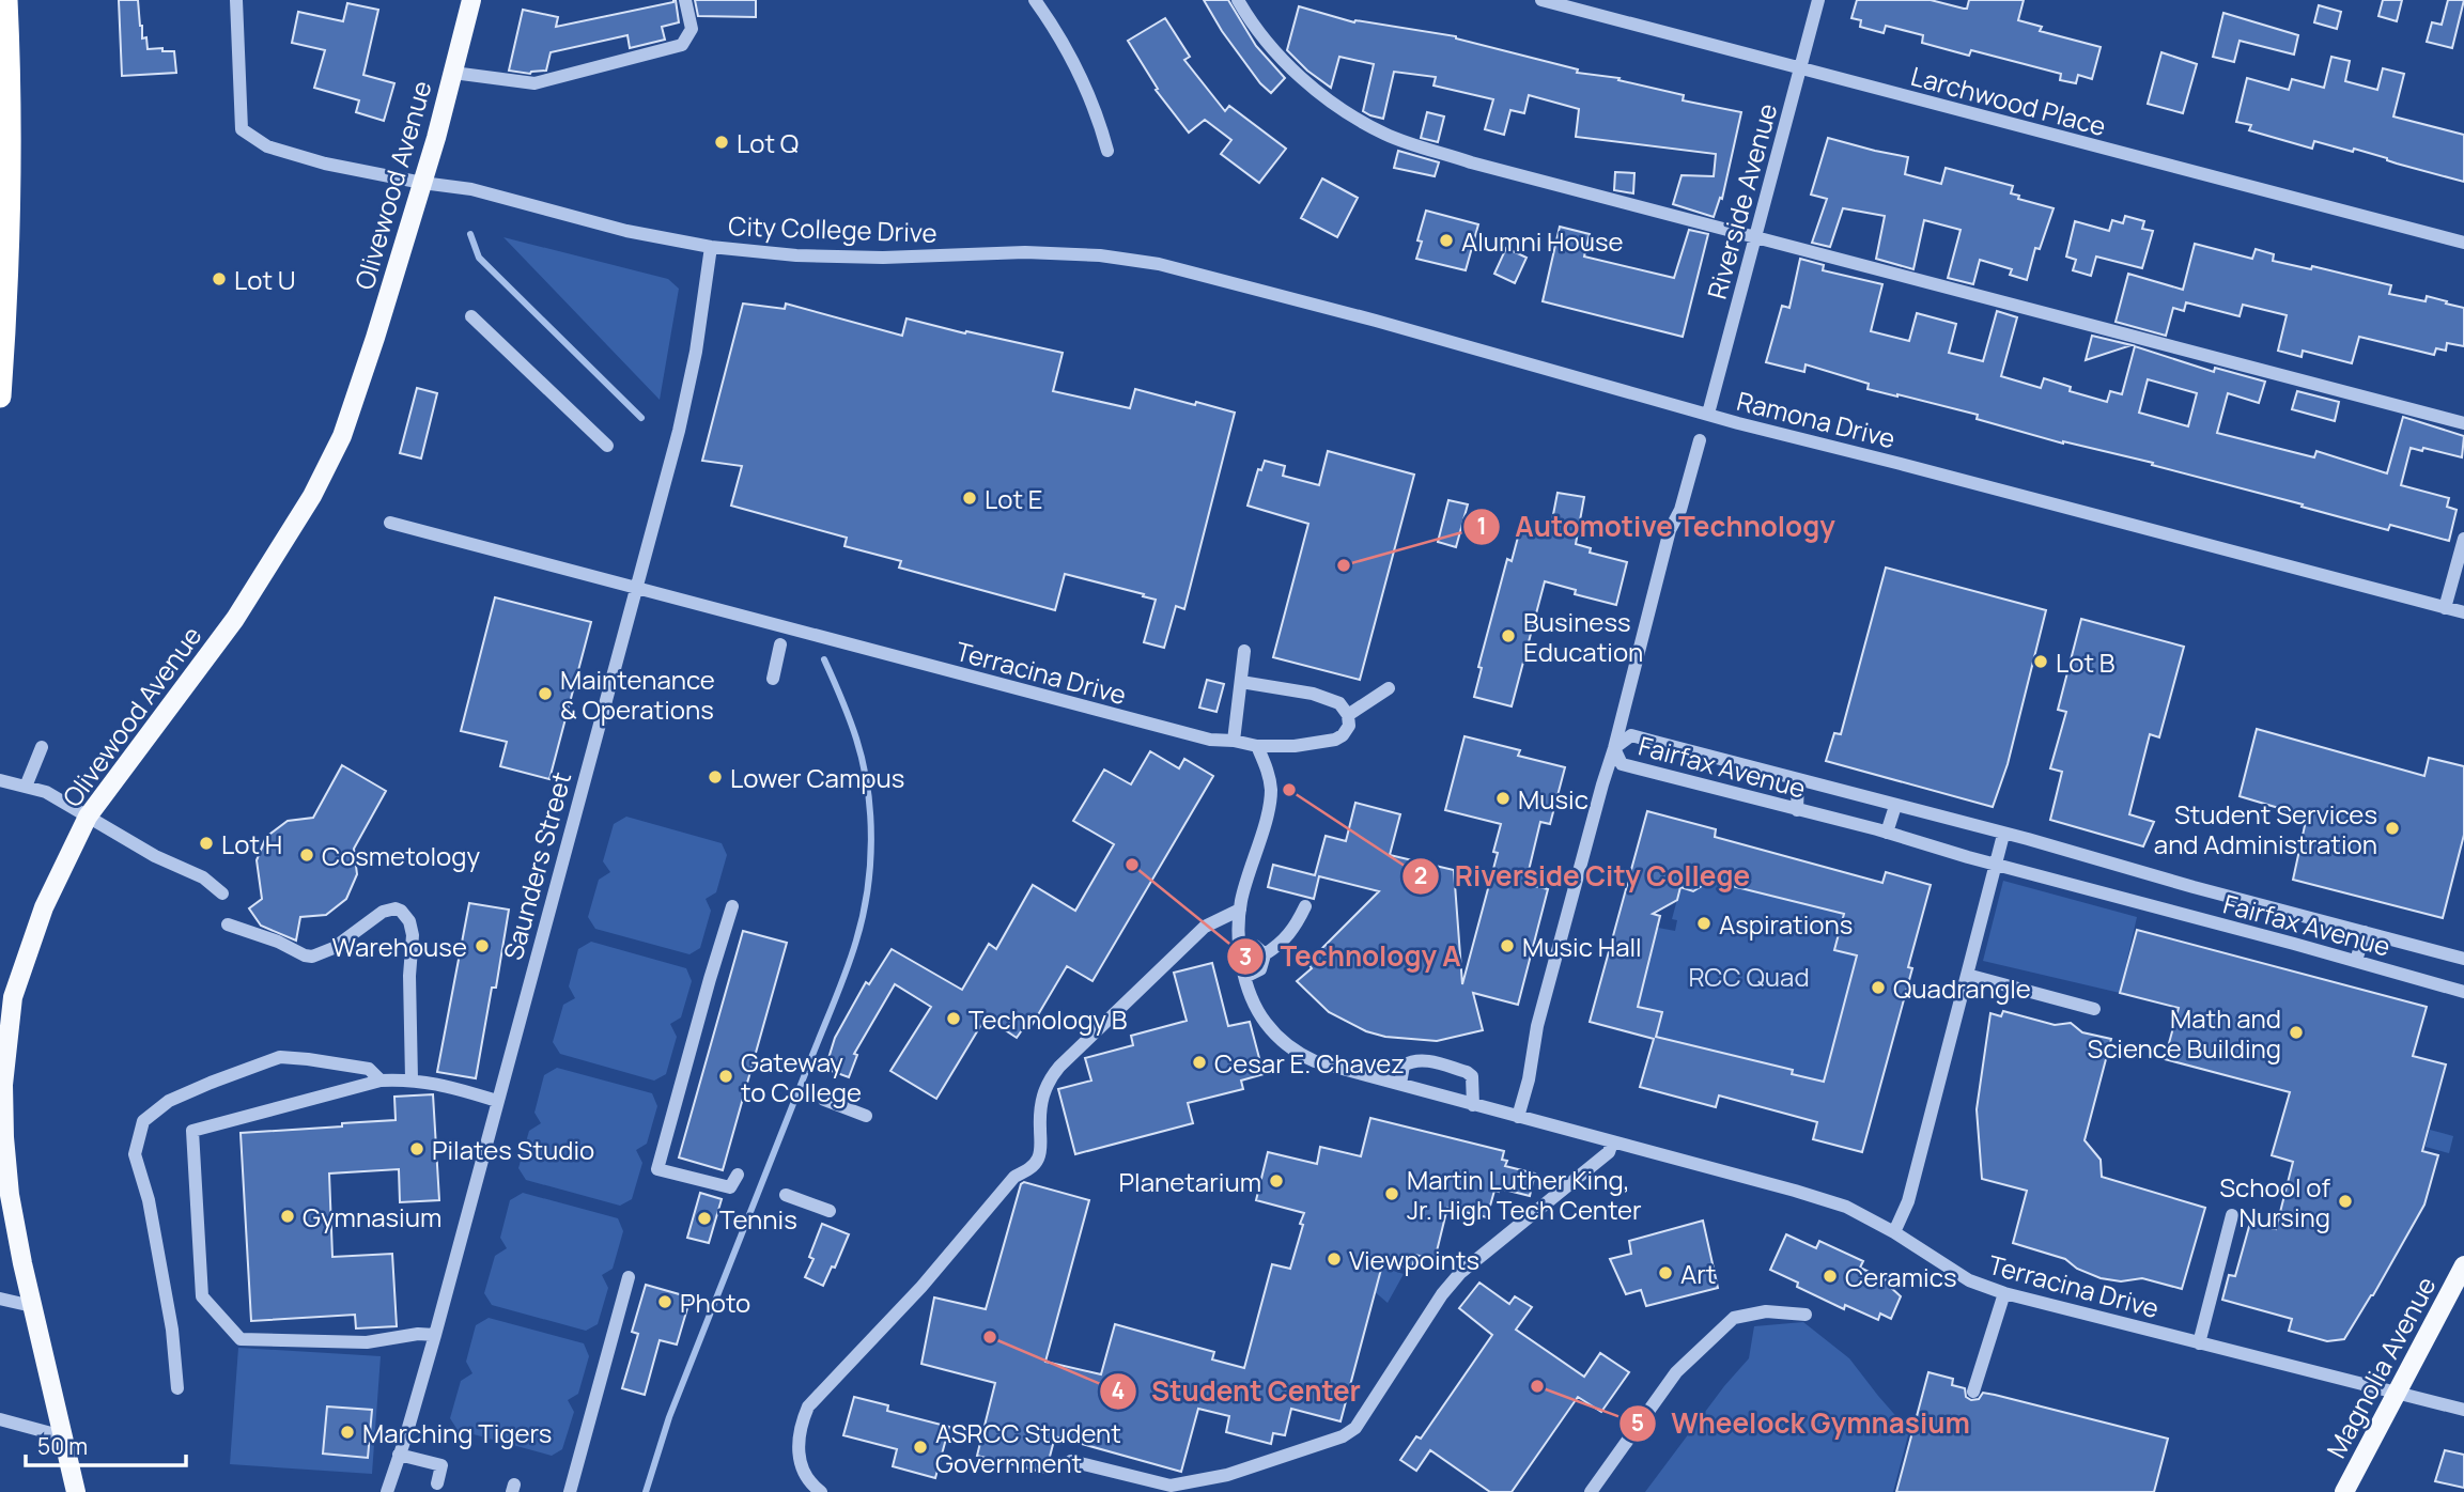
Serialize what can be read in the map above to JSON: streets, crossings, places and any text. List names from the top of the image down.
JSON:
{
  "streets": {
    "main road": ["Olivewood Avenue", "Magnolia Avenue"],
    "street": [
      "Larchwood Place",
      "Riverside Avenue",
      "City College Drive",
      "Ramona Drive",
      "Terracina Drive",
      "Fairfax Avenue",
      "Saunders Street"
    ]
  },
  "crossings": [
    ["Larchwood Place", "Riverside Avenue"],
    ["Olivewood Avenue", "City College Drive"],
    ["Riverside Avenue", "Ramona Drive"],
    ["City College Drive", "Ramona Drive"],
    ["City College Drive", "Saunders Street"],
    ["Terracina Drive", "Saunders Street"],
    ["Terracina Drive", "Magnolia Avenue"]
  ],
  "parks": ["RCC Quad"],
  "places": [
    "Lot Q",
    "Alumni House",
    "Lot U",
    "Lot E",
    "Automotive Technology",
    "Business Education",
    "Lot B",
    "Maintenance & Operations",
    "Lower Campus",
    "Riverside City College",
    "Music",
    "Student Services and Administration",
    "Lot H",
    "Cosmetology",
    "Technology A",
    "Aspirations",
    "Warehouse",
    "Music Hall",
    "Quadrangle",
    "Technology B",
    "Math and Science Building",
    "Cesar E. Chavez",
    "Gateway to College",
    "Pilates Studio",
    "Planetarium",
    "Martin Luther King, Jr. High Tech Center",
    "School of Nursing",
    "Gymnasium",
    "Tennis",
    "Viewpoints",
    "Art",
    "Ceramics",
    "Photo",
    "Student Center",
    "Wheelock Gymnasium",
    "Marching Tigers",
    "ASRCC Student Government"
  ],
  "scale_bar": "50 m"
}
